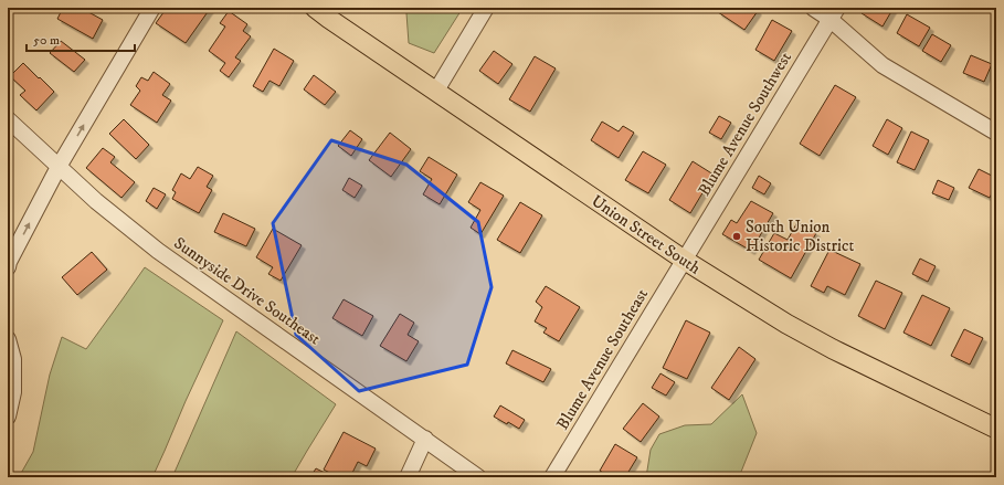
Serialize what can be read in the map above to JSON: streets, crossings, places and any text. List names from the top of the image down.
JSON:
{
  "streets": {
    "main road": ["Union Street South"],
    "street": ["Blume Avenue Southwest", "Sunnyside Drive Southeast", "Blume Avenue Southeast"]
  },
  "crossings": [
    ["Blume Avenue Southwest", "Union Street South"],
    ["Blume Avenue Southwest", "Blume Avenue Southeast"],
    ["Union Street South", "Blume Avenue Southeast"]
  ],
  "places": ["South Union Historic District"],
  "scale_bar": "50 m"
}
